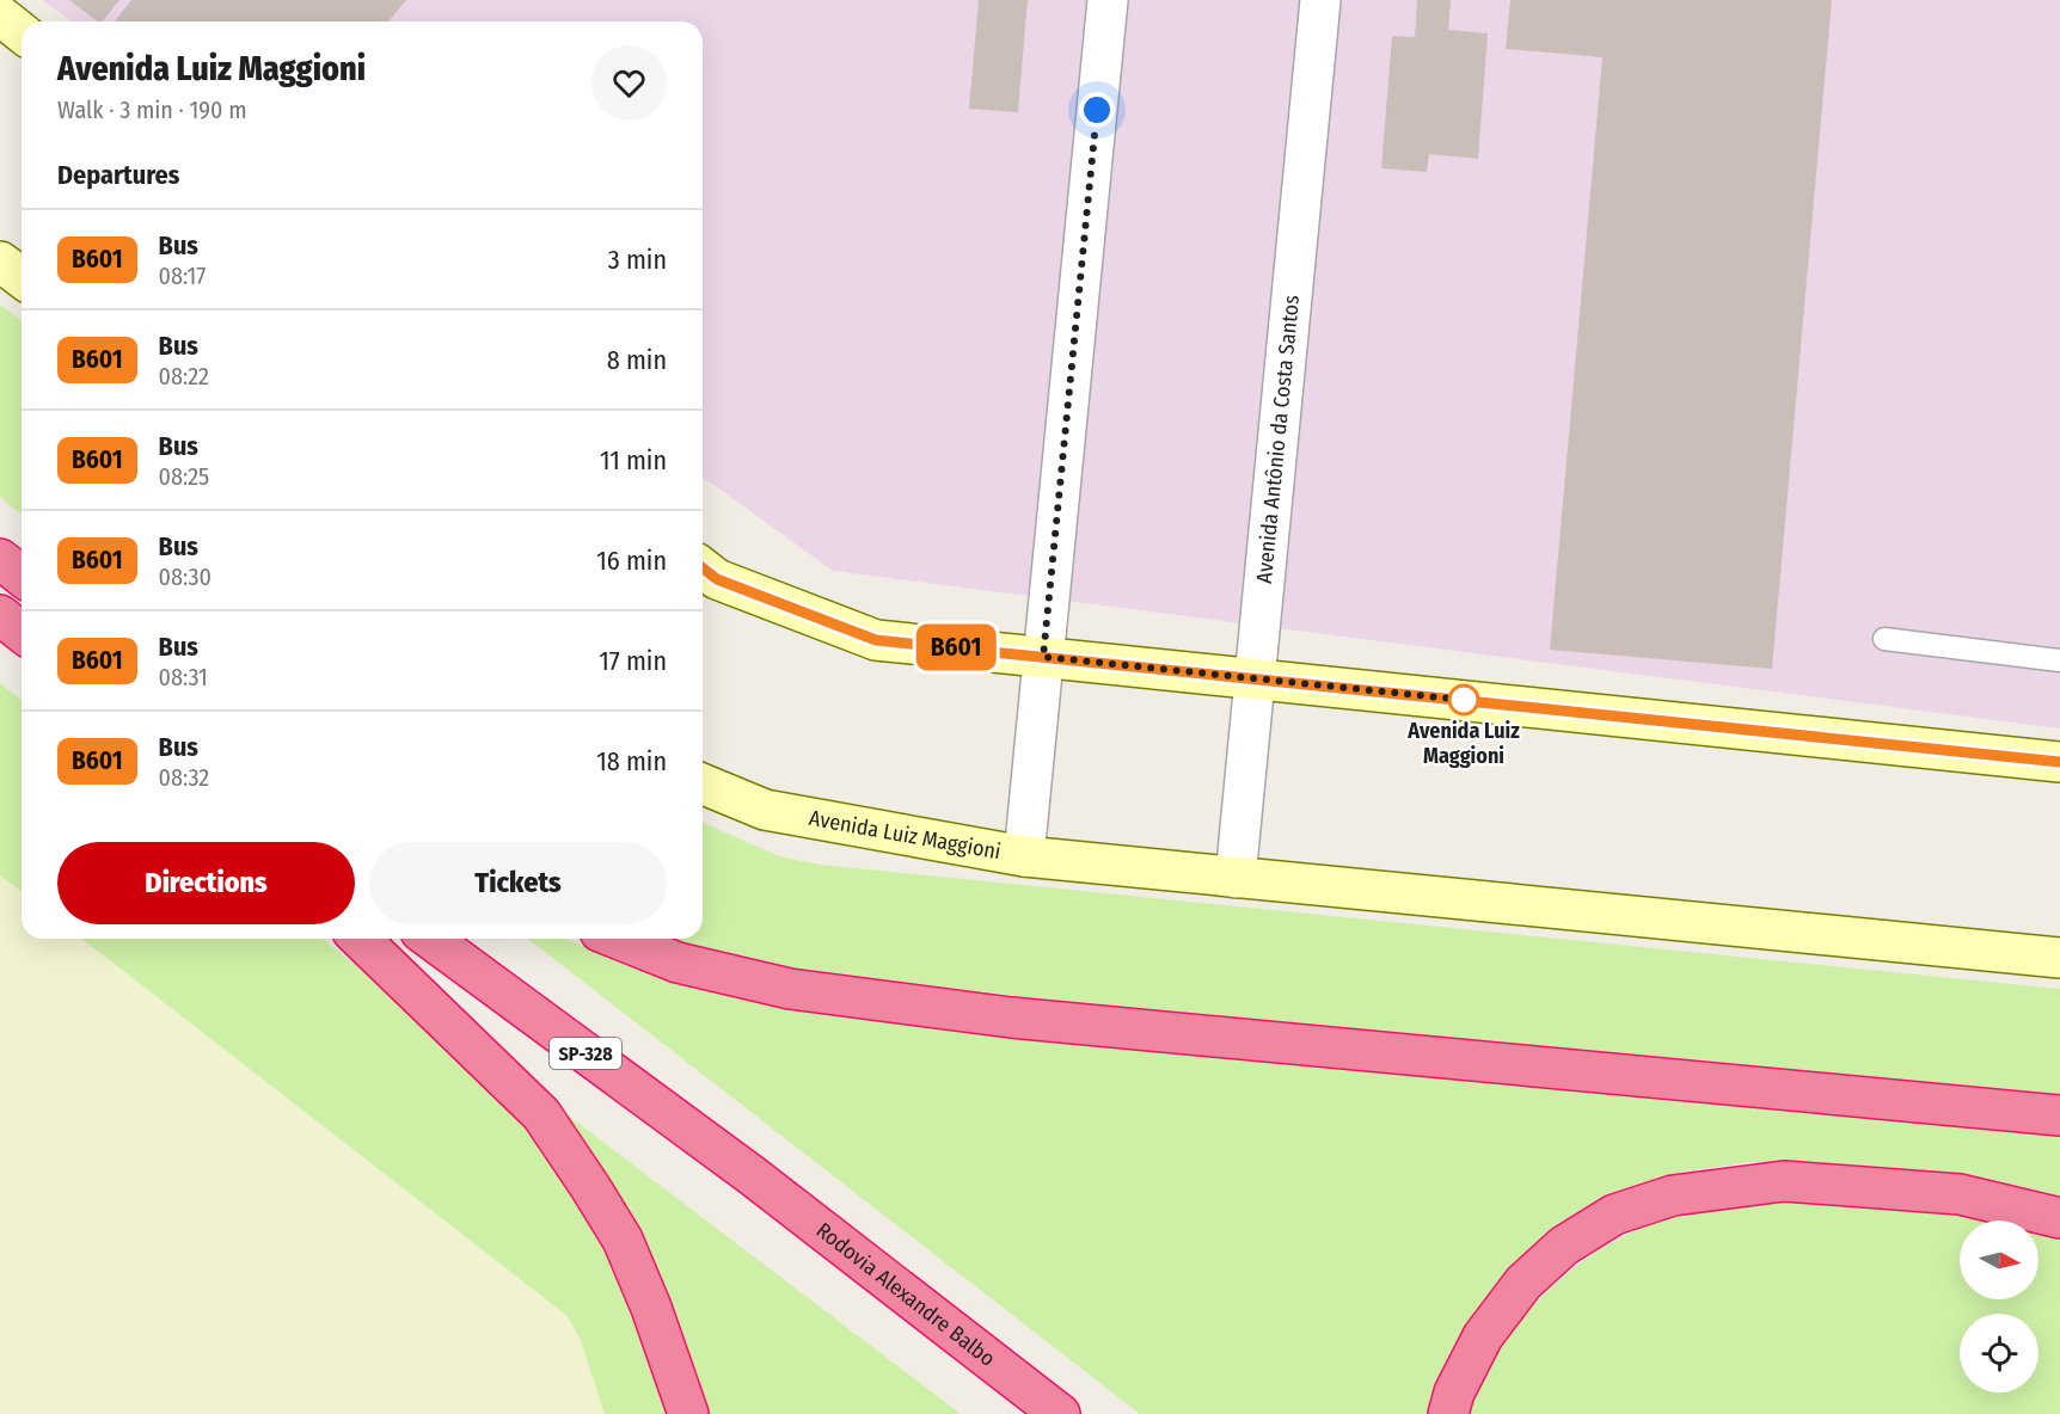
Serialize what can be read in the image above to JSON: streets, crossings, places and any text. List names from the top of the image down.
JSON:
{
  "streets": {
    "highway": ["SP-328", "Rodovia Alexandre Balbo"],
    "street": ["Avenida Antônio da Costa Santos", "Avenida Luiz Maggioni"]
  },
  "crossings": [
    ["Avenida Antônio da Costa Santos", "Avenida Luiz Maggioni"]
  ],
  "places": ["Avenida Luiz Maggioni"],
  "lines": ["bus line B601"],
  "north": "right",
  "page": {
    "on_map": "B601",
    "heading": [
      ["Avenida Luiz Maggioni", "Walk · 3 min · 190 m"],
      "Departures"
    ],
    "list": [
      {
        "mark": "B601",
        "name": "Bus",
        "note": "08:17",
        "value": "3 min"
      },
      {
        "mark": "B601",
        "name": "Bus",
        "note": "08:22",
        "value": "8 min"
      },
      {
        "mark": "B601",
        "name": "Bus",
        "note": "08:25",
        "value": "11 min"
      },
      {
        "mark": "B601",
        "name": "Bus",
        "note": "08:30",
        "value": "16 min"
      },
      {
        "mark": "B601",
        "name": "Bus",
        "note": "08:31",
        "value": "17 min"
      },
      {
        "mark": "B601",
        "name": "Bus",
        "note": "08:32",
        "value": "18 min"
      }
    ],
    "buttons": ["Directions", "Tickets"]
  }
}
